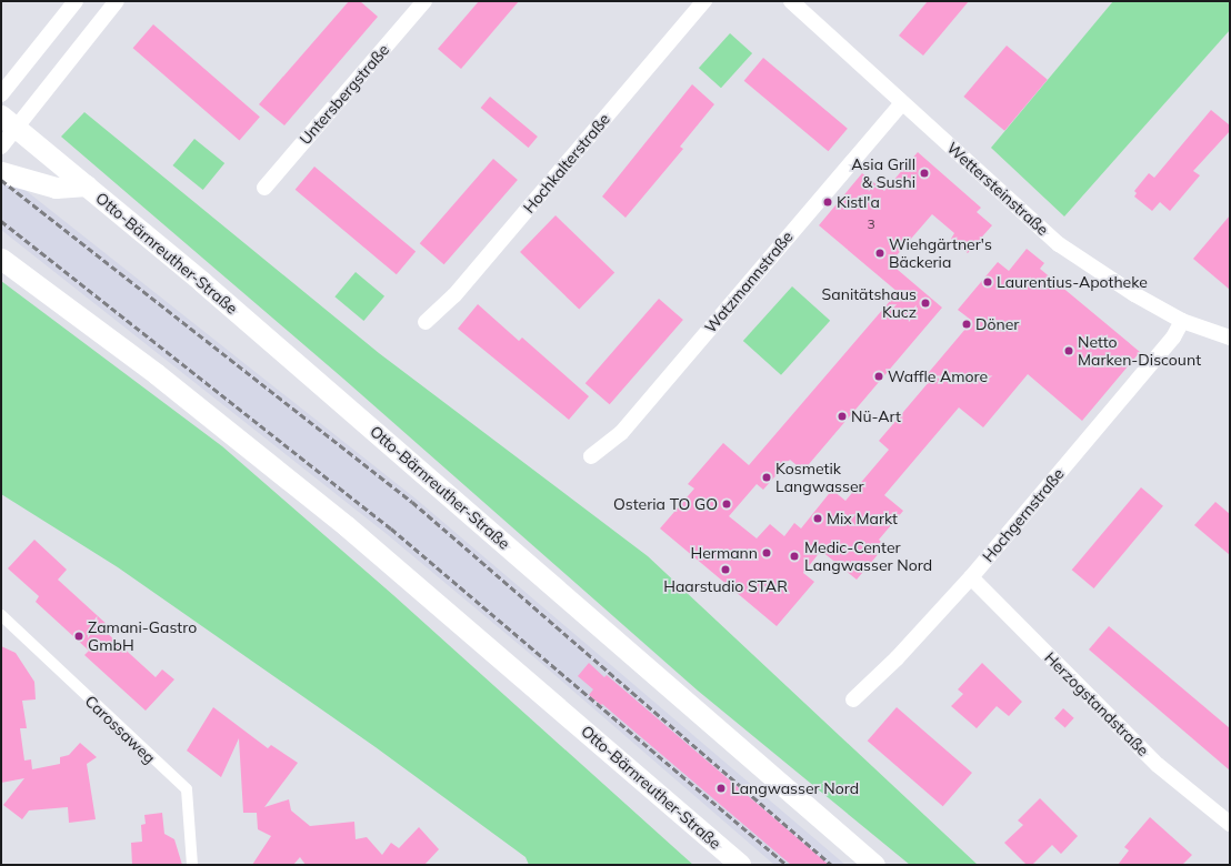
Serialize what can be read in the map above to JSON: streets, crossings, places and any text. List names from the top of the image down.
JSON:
{
  "streets": {
    "main road": ["Otto-Bärnreuther-Straße"],
    "street": [
      "Untersbergstraße",
      "Hochkalterstraße",
      "Wettersteinstraße",
      "Watzmannstraße",
      "Hochgernstraße",
      "Herzogstandstraße",
      "Carossaweg"
    ]
  },
  "crossings": [
    ["Wettersteinstraße", "Watzmannstraße"],
    ["Wettersteinstraße", "Hochgernstraße"],
    ["Hochgernstraße", "Herzogstandstraße"]
  ],
  "places": [
    "Asia Grill & Sushi",
    "Kistl'a",
    "Wiehgärtner's Bäckeria",
    "Laurentius-Apotheke",
    "Sanitätshaus Kucz",
    "Döner",
    "Netto Marken-Discount",
    "Waffle Amore",
    "Nü-Art",
    "Kosmetik Langwasser",
    "Osteria TO GO",
    "Mix Markt",
    "Hermann",
    "Medic-Center Langwasser Nord",
    "Haarstudio STAR",
    "Zamani-Gastro GmbH",
    "Langwasser Nord"
  ],
  "house_numbers": ["3"]
}
